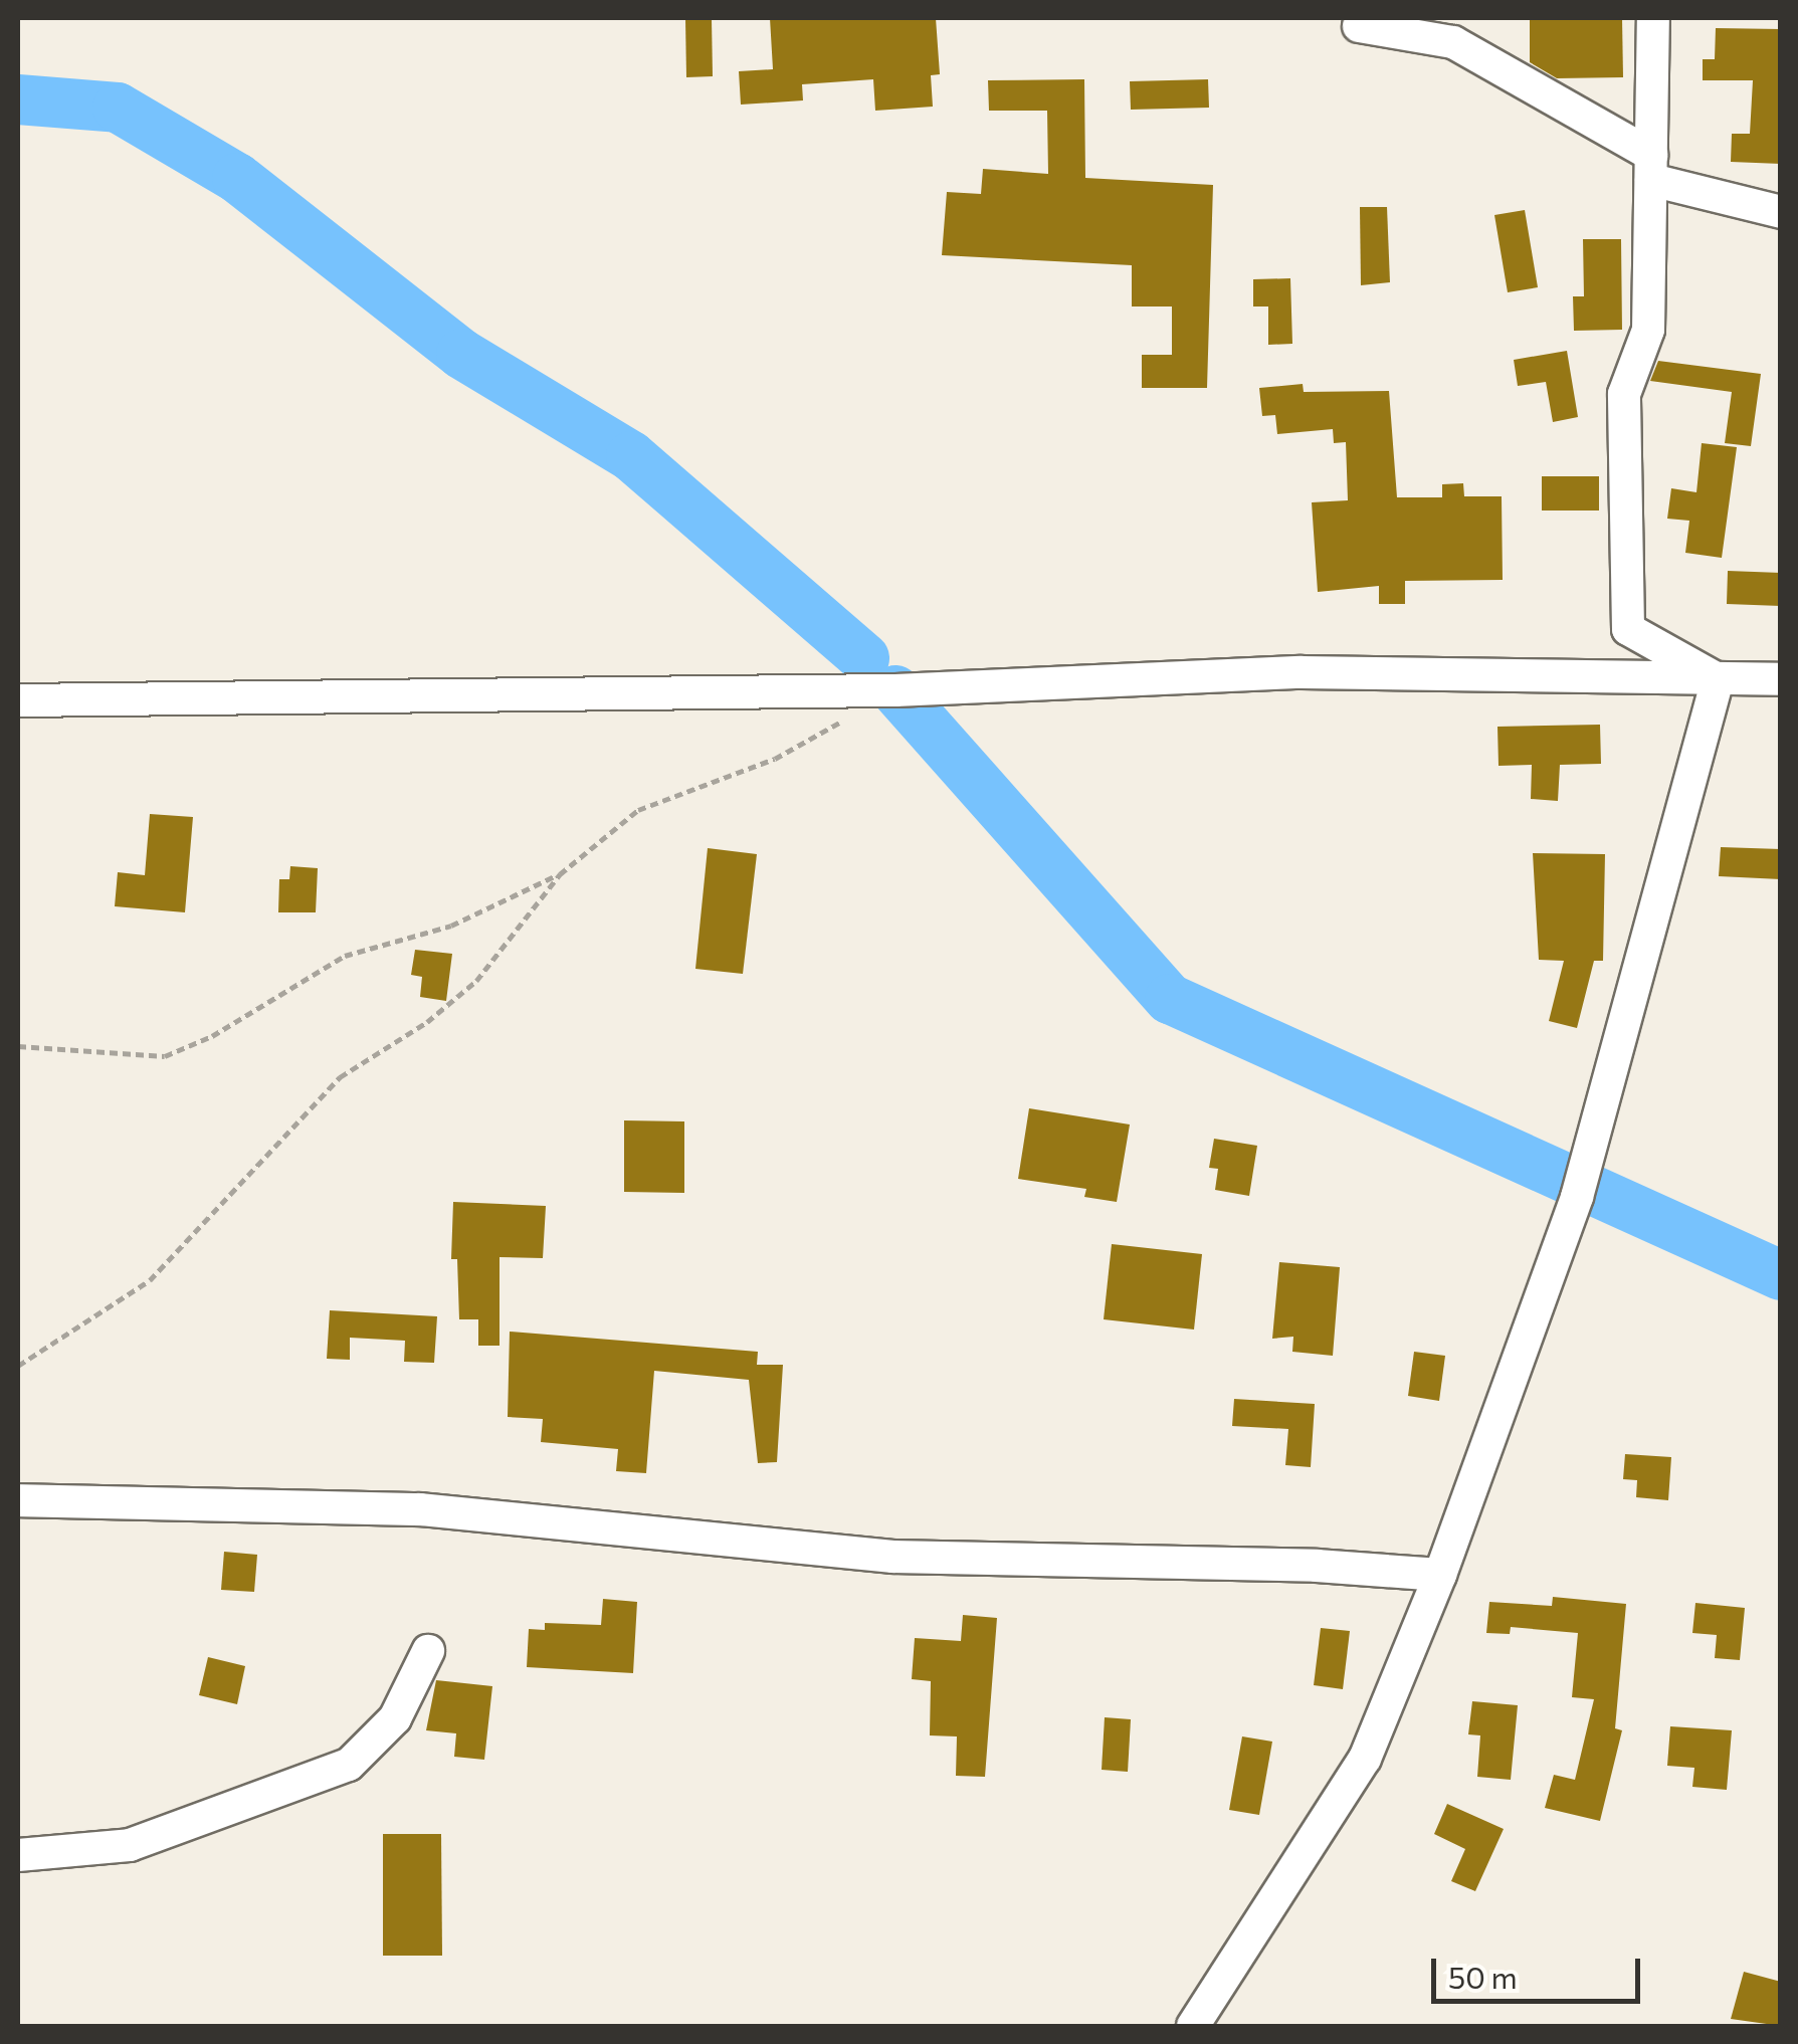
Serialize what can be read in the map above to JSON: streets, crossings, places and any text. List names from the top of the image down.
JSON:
{
  "scale_bar": "50 m"
}
